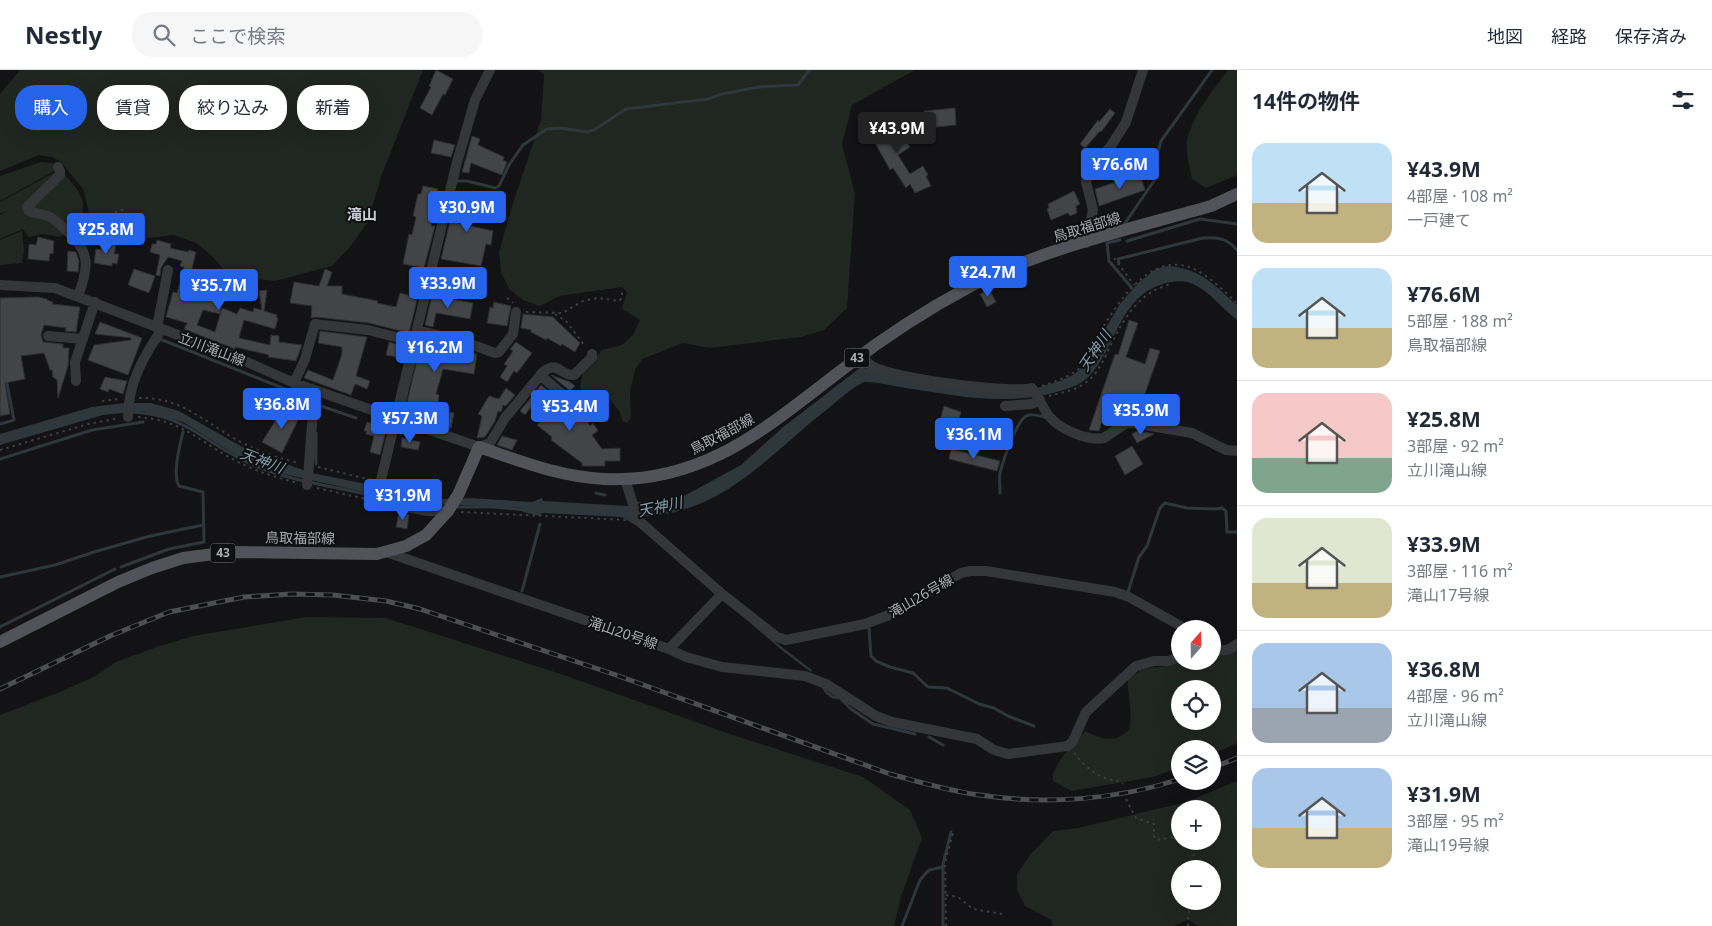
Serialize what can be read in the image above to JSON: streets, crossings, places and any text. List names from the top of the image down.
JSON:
{
  "streets": {
    "main road": ["鳥取福部線", "43"],
    "street": ["立川滝山線", "滝山26号線", "滝山20号線"]
  },
  "crossings": [
    ["鳥取福部線", "立川滝山線"],
    ["鳥取福部線", "滝山20号線"],
    ["滝山26号線", "滝山20号線"]
  ],
  "districts": ["滝山"],
  "water": ["天神川"],
  "north": "top",
  "page": {
    "header": "Nestly",
    "search": "ここで検索",
    "nav": ["地図", "経路", "保存済み"],
    "heading": "14件の物件",
    "chip": [
      "購入",
      "賃貸",
      "絞り込み",
      "新着"
    ],
    "price": [
      "¥43.9M",
      "¥76.6M",
      "¥30.9M",
      "¥25.8M",
      "¥24.7M",
      "¥33.9M",
      "¥35.7M",
      "¥16.2M",
      "¥36.8M",
      "¥53.4M",
      "¥35.9M",
      "¥57.3M",
      "¥36.1M",
      "¥31.9M"
    ],
    "list": [
      {
        "name": "¥43.9M",
        "note": "4部屋 · 108 m² · 一戸建て"
      },
      {
        "name": "¥76.6M",
        "note": "5部屋 · 188 m² · 鳥取福部線"
      },
      {
        "name": "¥25.8M",
        "note": "3部屋 · 92 m² · 立川滝山線"
      },
      {
        "name": "¥33.9M",
        "note": "3部屋 · 116 m² · 滝山17号線"
      },
      {
        "name": "¥36.8M",
        "note": "4部屋 · 96 m² · 立川滝山線"
      },
      {
        "name": "¥31.9M",
        "note": "3部屋 · 95 m² · 滝山19号線"
      }
    ],
    "map_buttons": ["+", "−"]
  }
}
